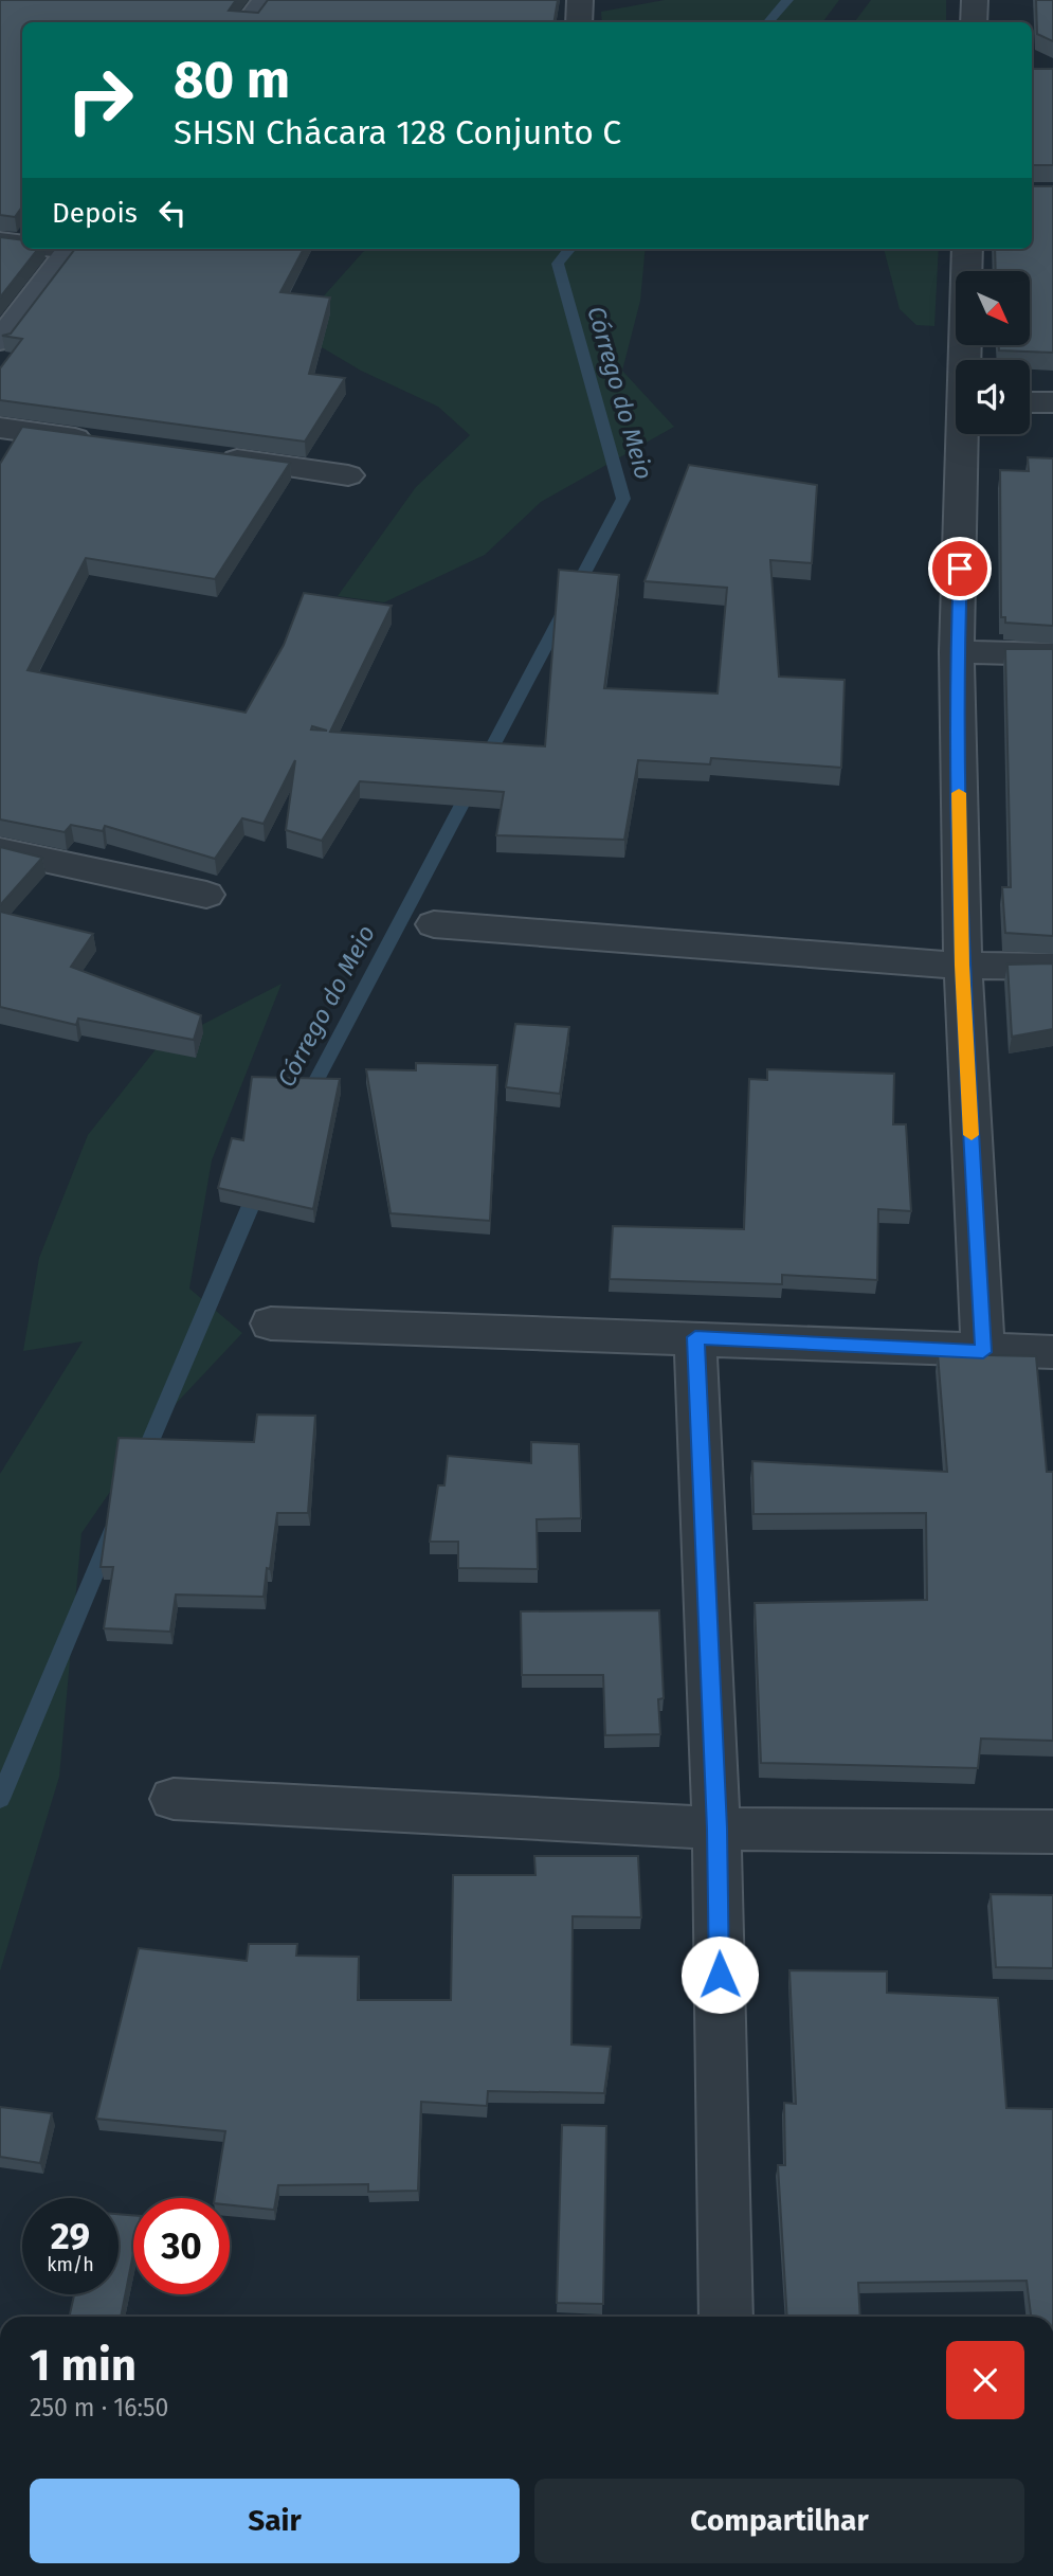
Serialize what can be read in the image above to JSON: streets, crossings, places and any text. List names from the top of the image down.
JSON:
{
  "water": ["Córrego do Meio"],
  "north": "bottom right",
  "page": {
    "turn": ["80 m", "SHSN Chácara 128 Conjunto C"],
    "then": "Depois",
    "speed": "29 km/h",
    "limit": "30",
    "heading": ["1 min", "250 m · 16:50"],
    "buttons": ["Sair", "Compartilhar"]
  }
}
